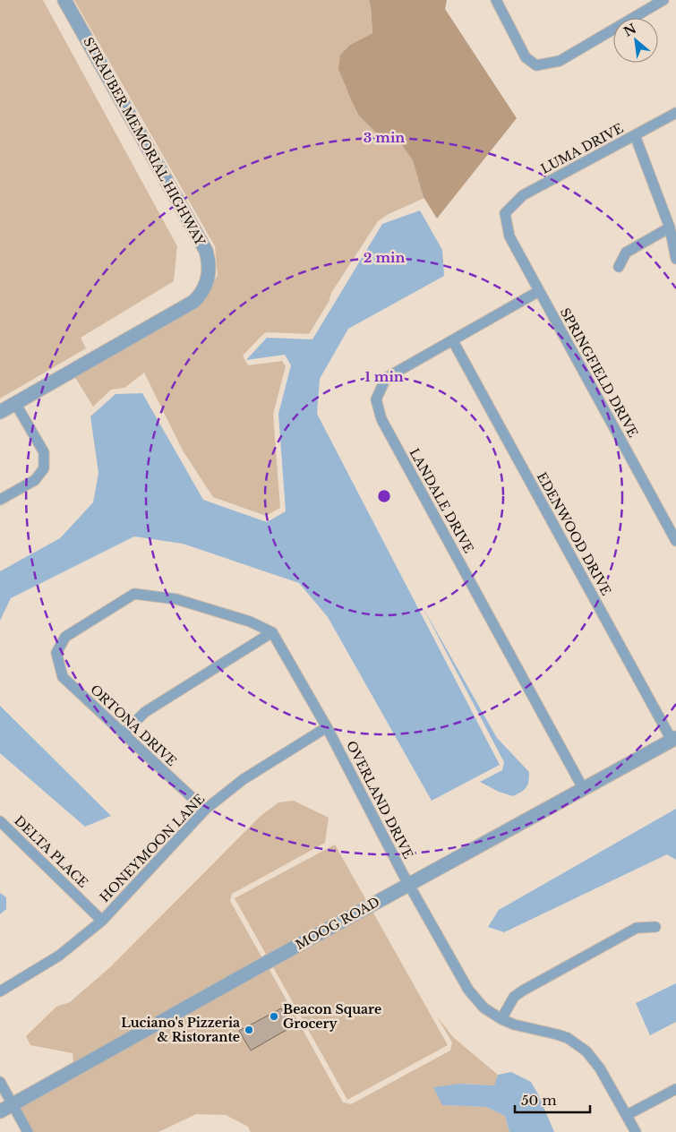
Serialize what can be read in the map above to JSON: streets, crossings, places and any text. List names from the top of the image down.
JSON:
{
  "streets": {
    "street": [
      "STRAUBER MEMORIAL HIGHWAY",
      "LUMA DRIVE",
      "SPRINGFIELD DRIVE",
      "LANDALE DRIVE",
      "EDENWOOD DRIVE",
      "ORTONA DRIVE",
      "OVERLAND DRIVE",
      "HONEYMOON LANE",
      "DELTA PLACE",
      "MOOG ROAD"
    ]
  },
  "crossings": [
    ["LUMA DRIVE", "SPRINGFIELD DRIVE"],
    ["SPRINGFIELD DRIVE", "LANDALE DRIVE"],
    ["LANDALE DRIVE", "EDENWOOD DRIVE"],
    ["LANDALE DRIVE", "MOOG ROAD"],
    ["EDENWOOD DRIVE", "MOOG ROAD"],
    ["ORTONA DRIVE", "OVERLAND DRIVE"],
    ["ORTONA DRIVE", "HONEYMOON LANE"],
    ["OVERLAND DRIVE", "HONEYMOON LANE"],
    ["OVERLAND DRIVE", "MOOG ROAD"],
    ["HONEYMOON LANE", "DELTA PLACE"]
  ],
  "places": ["Beacon Square Grocery", "Luciano's Pizzeria & Ristorante"],
  "scale_bar": "50 m",
  "north": "top left",
  "rings": ["3 min", "2 min", "1 min"]
}
